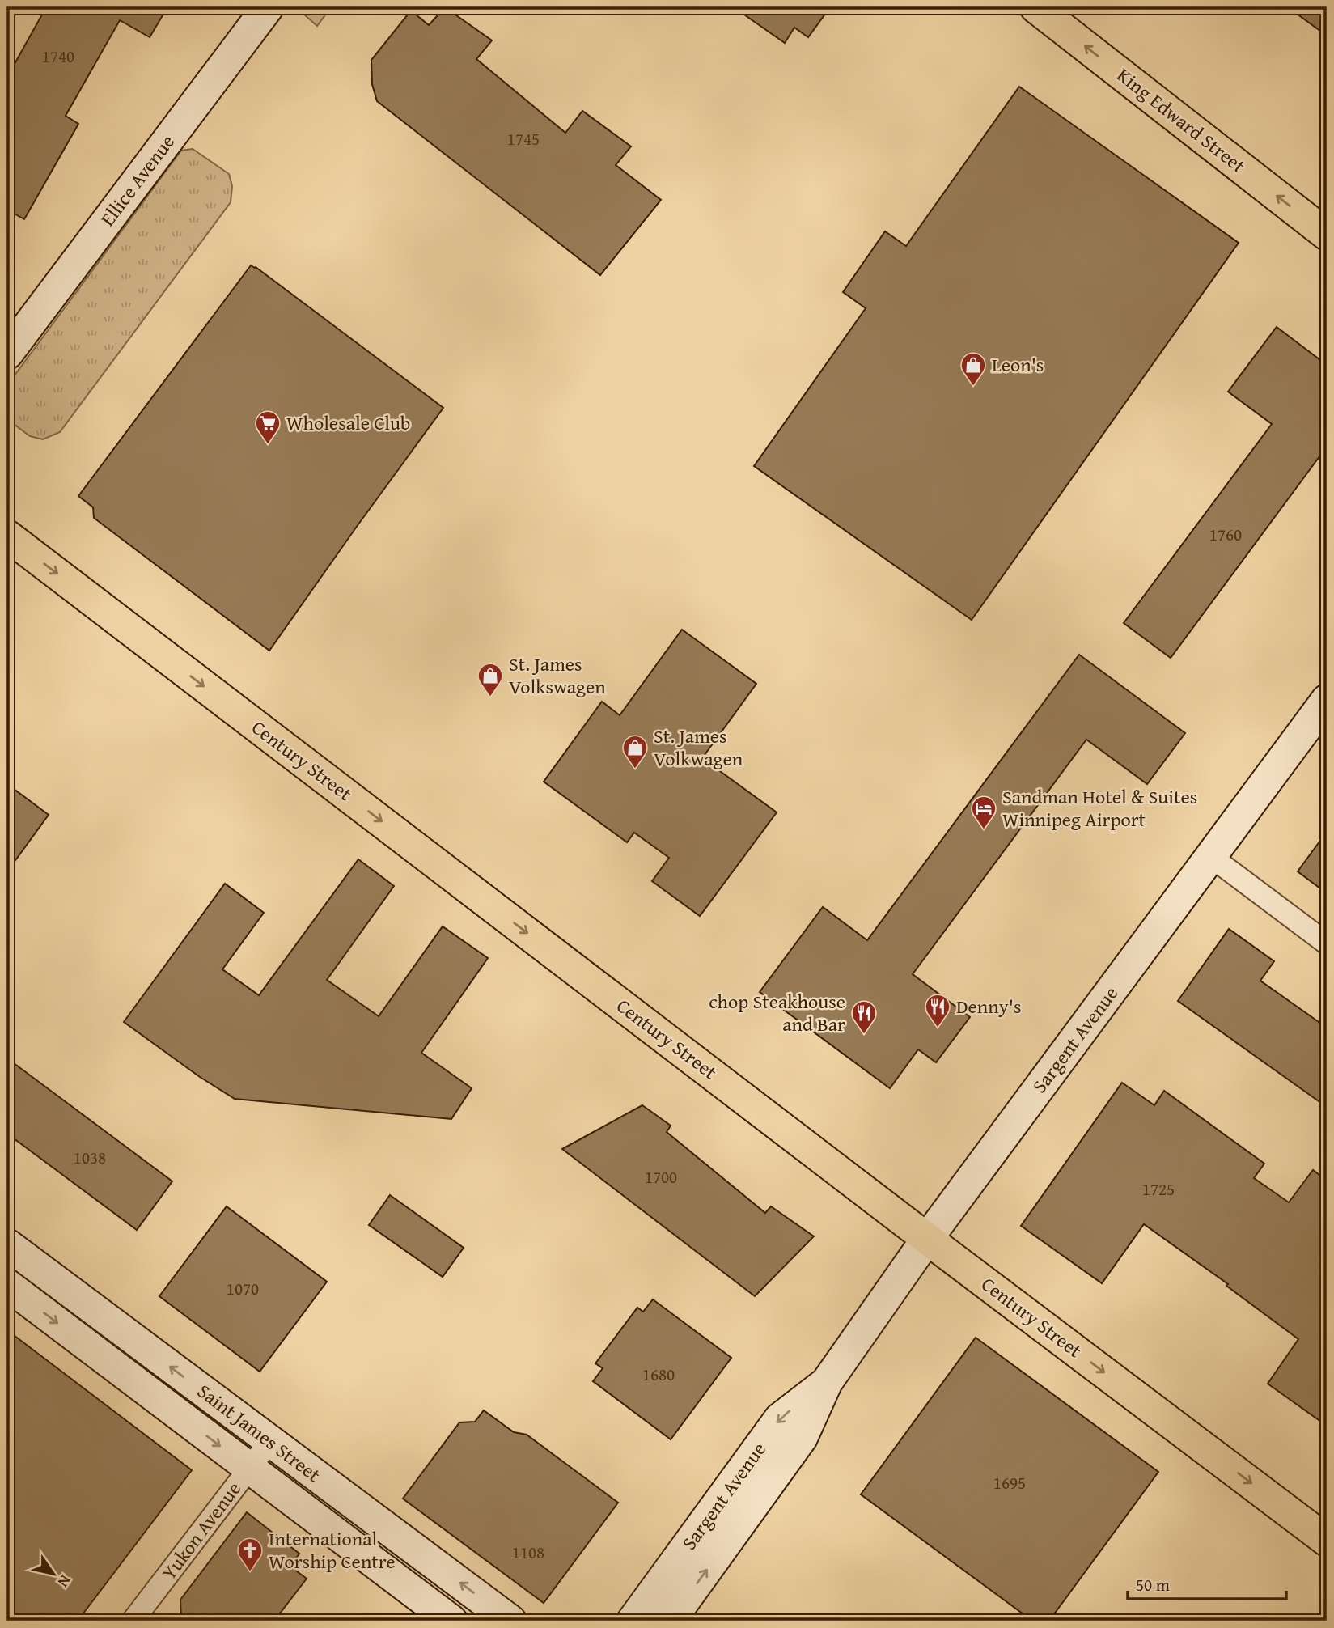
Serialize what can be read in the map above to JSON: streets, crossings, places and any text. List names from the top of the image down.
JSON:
{
  "streets": {
    "main road": [
      "King Edward Street",
      "Ellice Avenue",
      "Century Street",
      "Sargent Avenue",
      "Saint James Street"
    ],
    "street": ["Yukon Avenue"]
  },
  "crossings": [
    ["Century Street", "Sargent Avenue"],
    ["Saint James Street", "Yukon Avenue"]
  ],
  "one_way": ["King Edward Street", "Century Street"],
  "places": {
    "shop": ["Leon's", "St. James Volkswagen", "St. James Volkwagen"],
    "supermarket": ["Wholesale Club"],
    "hotel": ["Sandman Hotel & Suites Winnipeg Airport"],
    "restaurant": ["Denny's", "chop Steakhouse and Bar"],
    "church": ["International Worship Centre"]
  },
  "house_numbers": [
    "1740",
    "1745",
    "1760",
    "1038",
    "1700",
    "1725",
    "1070",
    "1680",
    "1695",
    "1108"
  ],
  "scale_bar": "50 m",
  "north": "bottom right"
}
